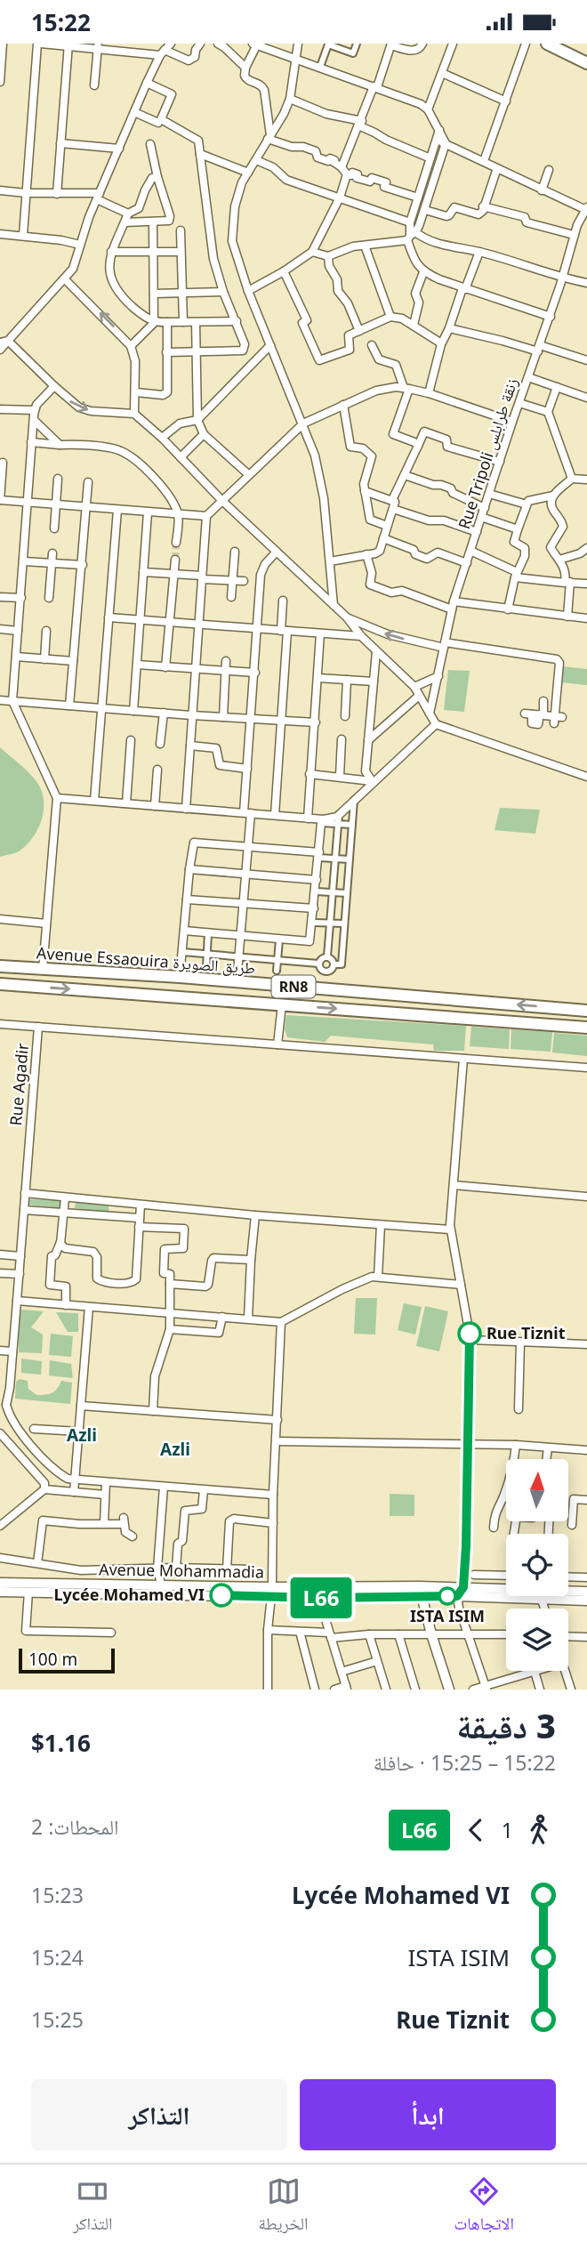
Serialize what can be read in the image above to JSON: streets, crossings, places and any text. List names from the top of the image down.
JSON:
{
  "streets": {
    "main road": ["Avenue Essaouira طريق الصويرة", "RN8"],
    "street": ["Rue Tripoli زنقة طرابلس", "Rue Agadir", "Avenue Mohammadia"]
  },
  "districts": ["Azli", "Azli"],
  "places": ["Rue Tiznit", "Lycée Mohamed VI", "ISTA ISIM"],
  "lines": ["bus line L66"],
  "scale_bar": "100 m",
  "north": "top",
  "page": {
    "status": "15:22",
    "on_map": "L66",
    "scale": "100 m",
    "heading": ["3 دقيقة", "15:22 – 15:25 · حافلة", "$1.16"],
    "legs": ["1", "L66", "المحطات: 2"],
    "list": [
      {
        "name": "Lycée Mohamed VI",
        "value": "15:23"
      },
      {
        "name": "ISTA ISIM",
        "value": "15:24"
      },
      {
        "name": "Rue Tiznit",
        "value": "15:25"
      }
    ],
    "buttons": ["ابدأ", "التذاكر"],
    "tabs": ["الاتجاهات", "الخريطة", "التذاكر"]
  }
}
